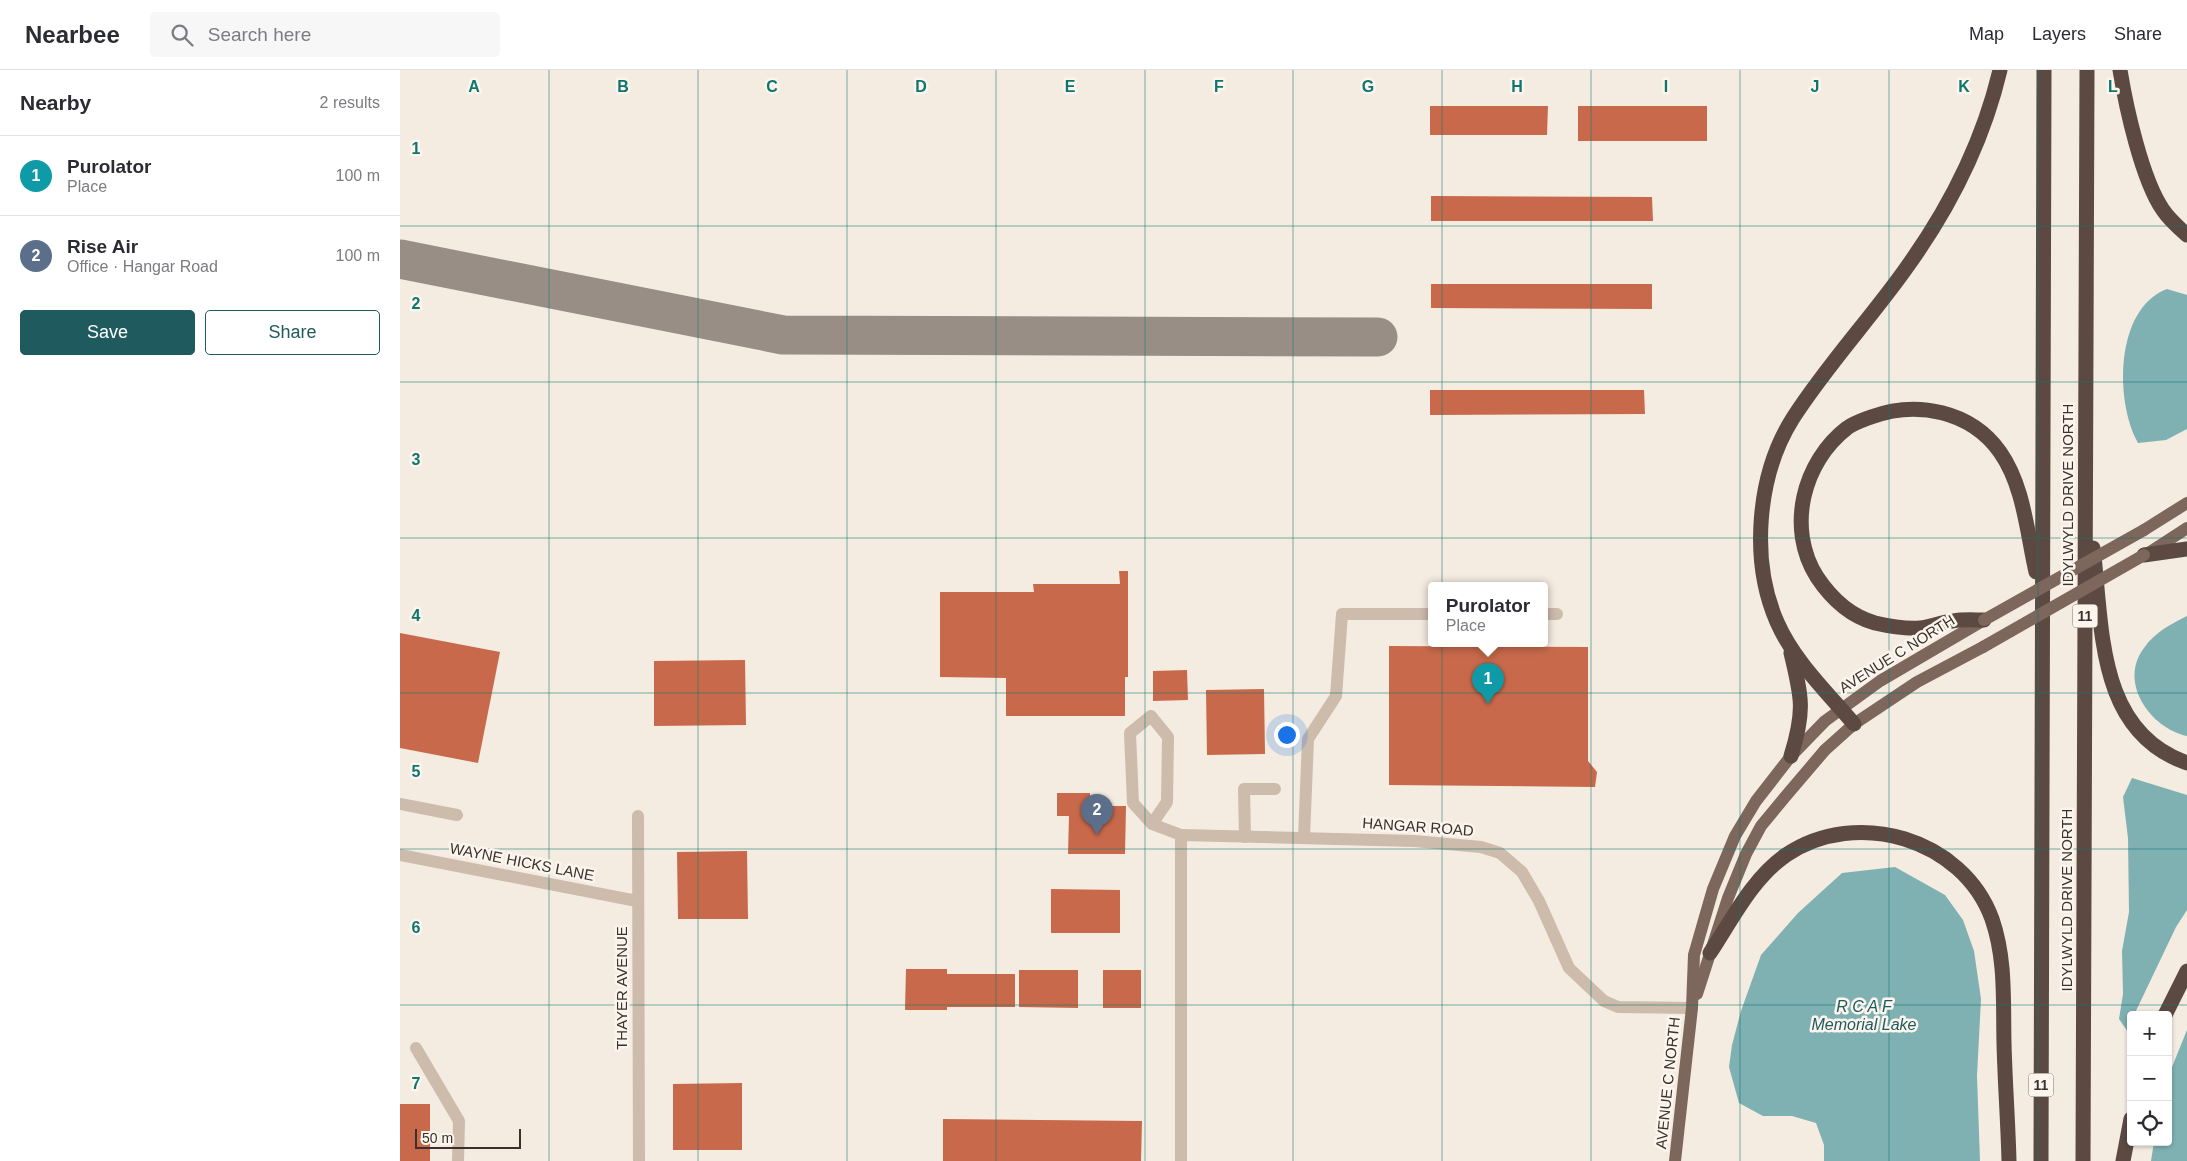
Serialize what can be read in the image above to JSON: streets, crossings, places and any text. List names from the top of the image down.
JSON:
{
  "streets": {
    "highway": ["IDYLWYLD DRIVE NORTH", "11"],
    "main road": ["AVENUE C NORTH"],
    "street": ["HANGAR ROAD", "WAYNE HICKS LANE", "THAYER AVENUE"]
  },
  "crossings": [
    ["AVENUE C NORTH", "HANGAR ROAD"],
    ["WAYNE HICKS LANE", "THAYER AVENUE"]
  ],
  "water": ["R C A F Memorial Lake"],
  "scale_bar": "50 m",
  "page": {
    "header": "Nearbee",
    "search": "Search here",
    "nav": ["Map", "Layers", "Share"],
    "heading": ["Nearby", "2 results"],
    "list": [
      {
        "mark": "1",
        "name": "Purolator",
        "note": "Place",
        "value": "100 m"
      },
      {
        "mark": "2",
        "name": "Rise Air",
        "note": "Office · Hangar Road",
        "value": "100 m"
      }
    ],
    "buttons": ["Save", "Share"],
    "popup": ["Purolator", "Place"],
    "pins": ["1", "2"],
    "map_buttons": ["+", "−"],
    "scale": "50 m"
  },
  "grid": {
    "columns": [
      "A",
      "B",
      "C",
      "D",
      "E",
      "F",
      "G",
      "H",
      "I",
      "J",
      "K",
      "L"
    ],
    "rows": [
      "1",
      "2",
      "3",
      "4",
      "5",
      "6",
      "7"
    ]
  }
}
